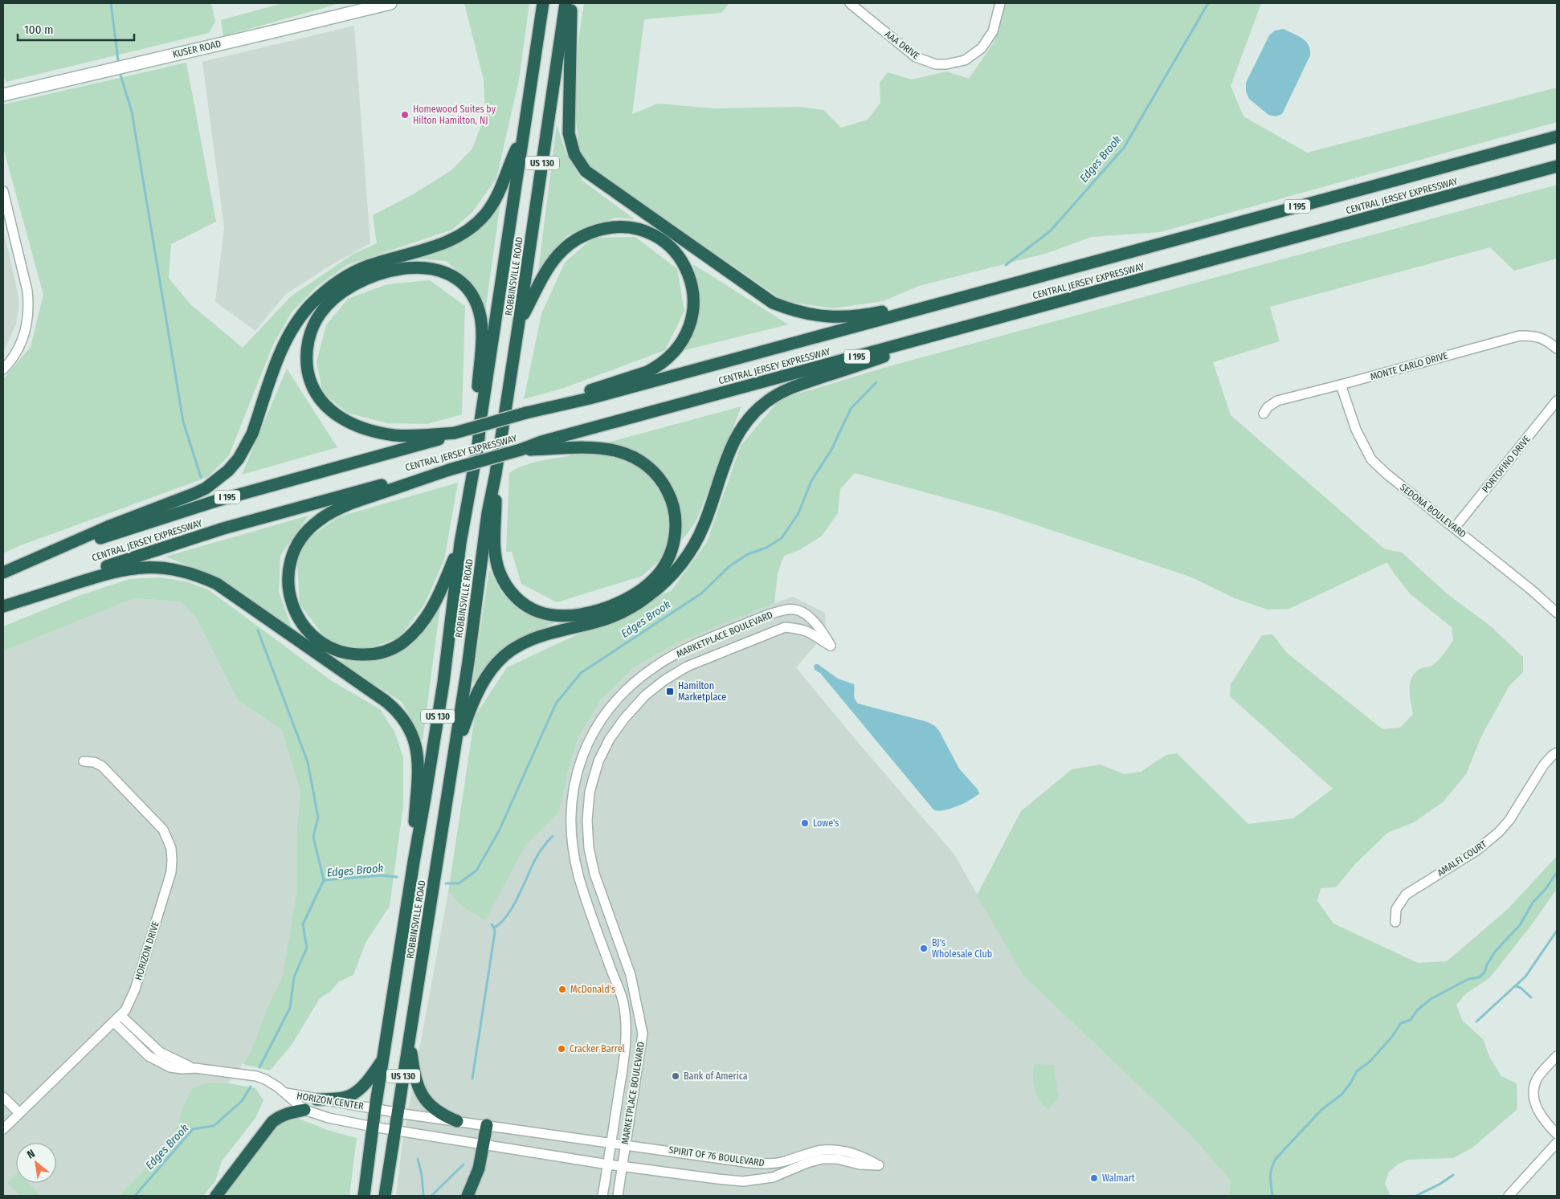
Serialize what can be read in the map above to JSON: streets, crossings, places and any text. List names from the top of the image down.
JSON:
{
  "streets": {
    "highway": [
      "US 130",
      "CENTRAL JERSEY EXPRESSWAY",
      "I 195",
      "ROBBINSVILLE ROAD"
    ],
    "street": [
      "AAA DRIVE",
      "KUSER ROAD",
      "MONTE CARLO DRIVE",
      "PORTOFINO DRIVE",
      "SEDONA BOULEVARD",
      "MARKETPLACE BOULEVARD",
      "AMALFI COURT",
      "HORIZON DRIVE",
      "HORIZON CENTER",
      "SPIRIT OF 76 BOULEVARD"
    ]
  },
  "crossings": [
    ["ROBBINSVILLE ROAD", "HORIZON CENTER"],
    ["ROBBINSVILLE ROAD", "SPIRIT OF 76 BOULEVARD"],
    ["MONTE CARLO DRIVE", "SEDONA BOULEVARD"],
    ["PORTOFINO DRIVE", "SEDONA BOULEVARD"],
    ["MARKETPLACE BOULEVARD", "SPIRIT OF 76 BOULEVARD"],
    ["HORIZON DRIVE", "HORIZON CENTER"],
    ["HORIZON CENTER", "SPIRIT OF 76 BOULEVARD"]
  ],
  "water": ["Edges Brook"],
  "places": {
    "other": [
      "Homewood Suites by Hilton Hamilton, NJ",
      "Lowe's",
      "BJ's Wholesale Club",
      "McDonald's",
      "Cracker Barrel",
      "Bank of America",
      "Walmart"
    ],
    "transit": ["Hamilton Marketplace"]
  },
  "scale_bar": "100 m",
  "north": "top left"
}
